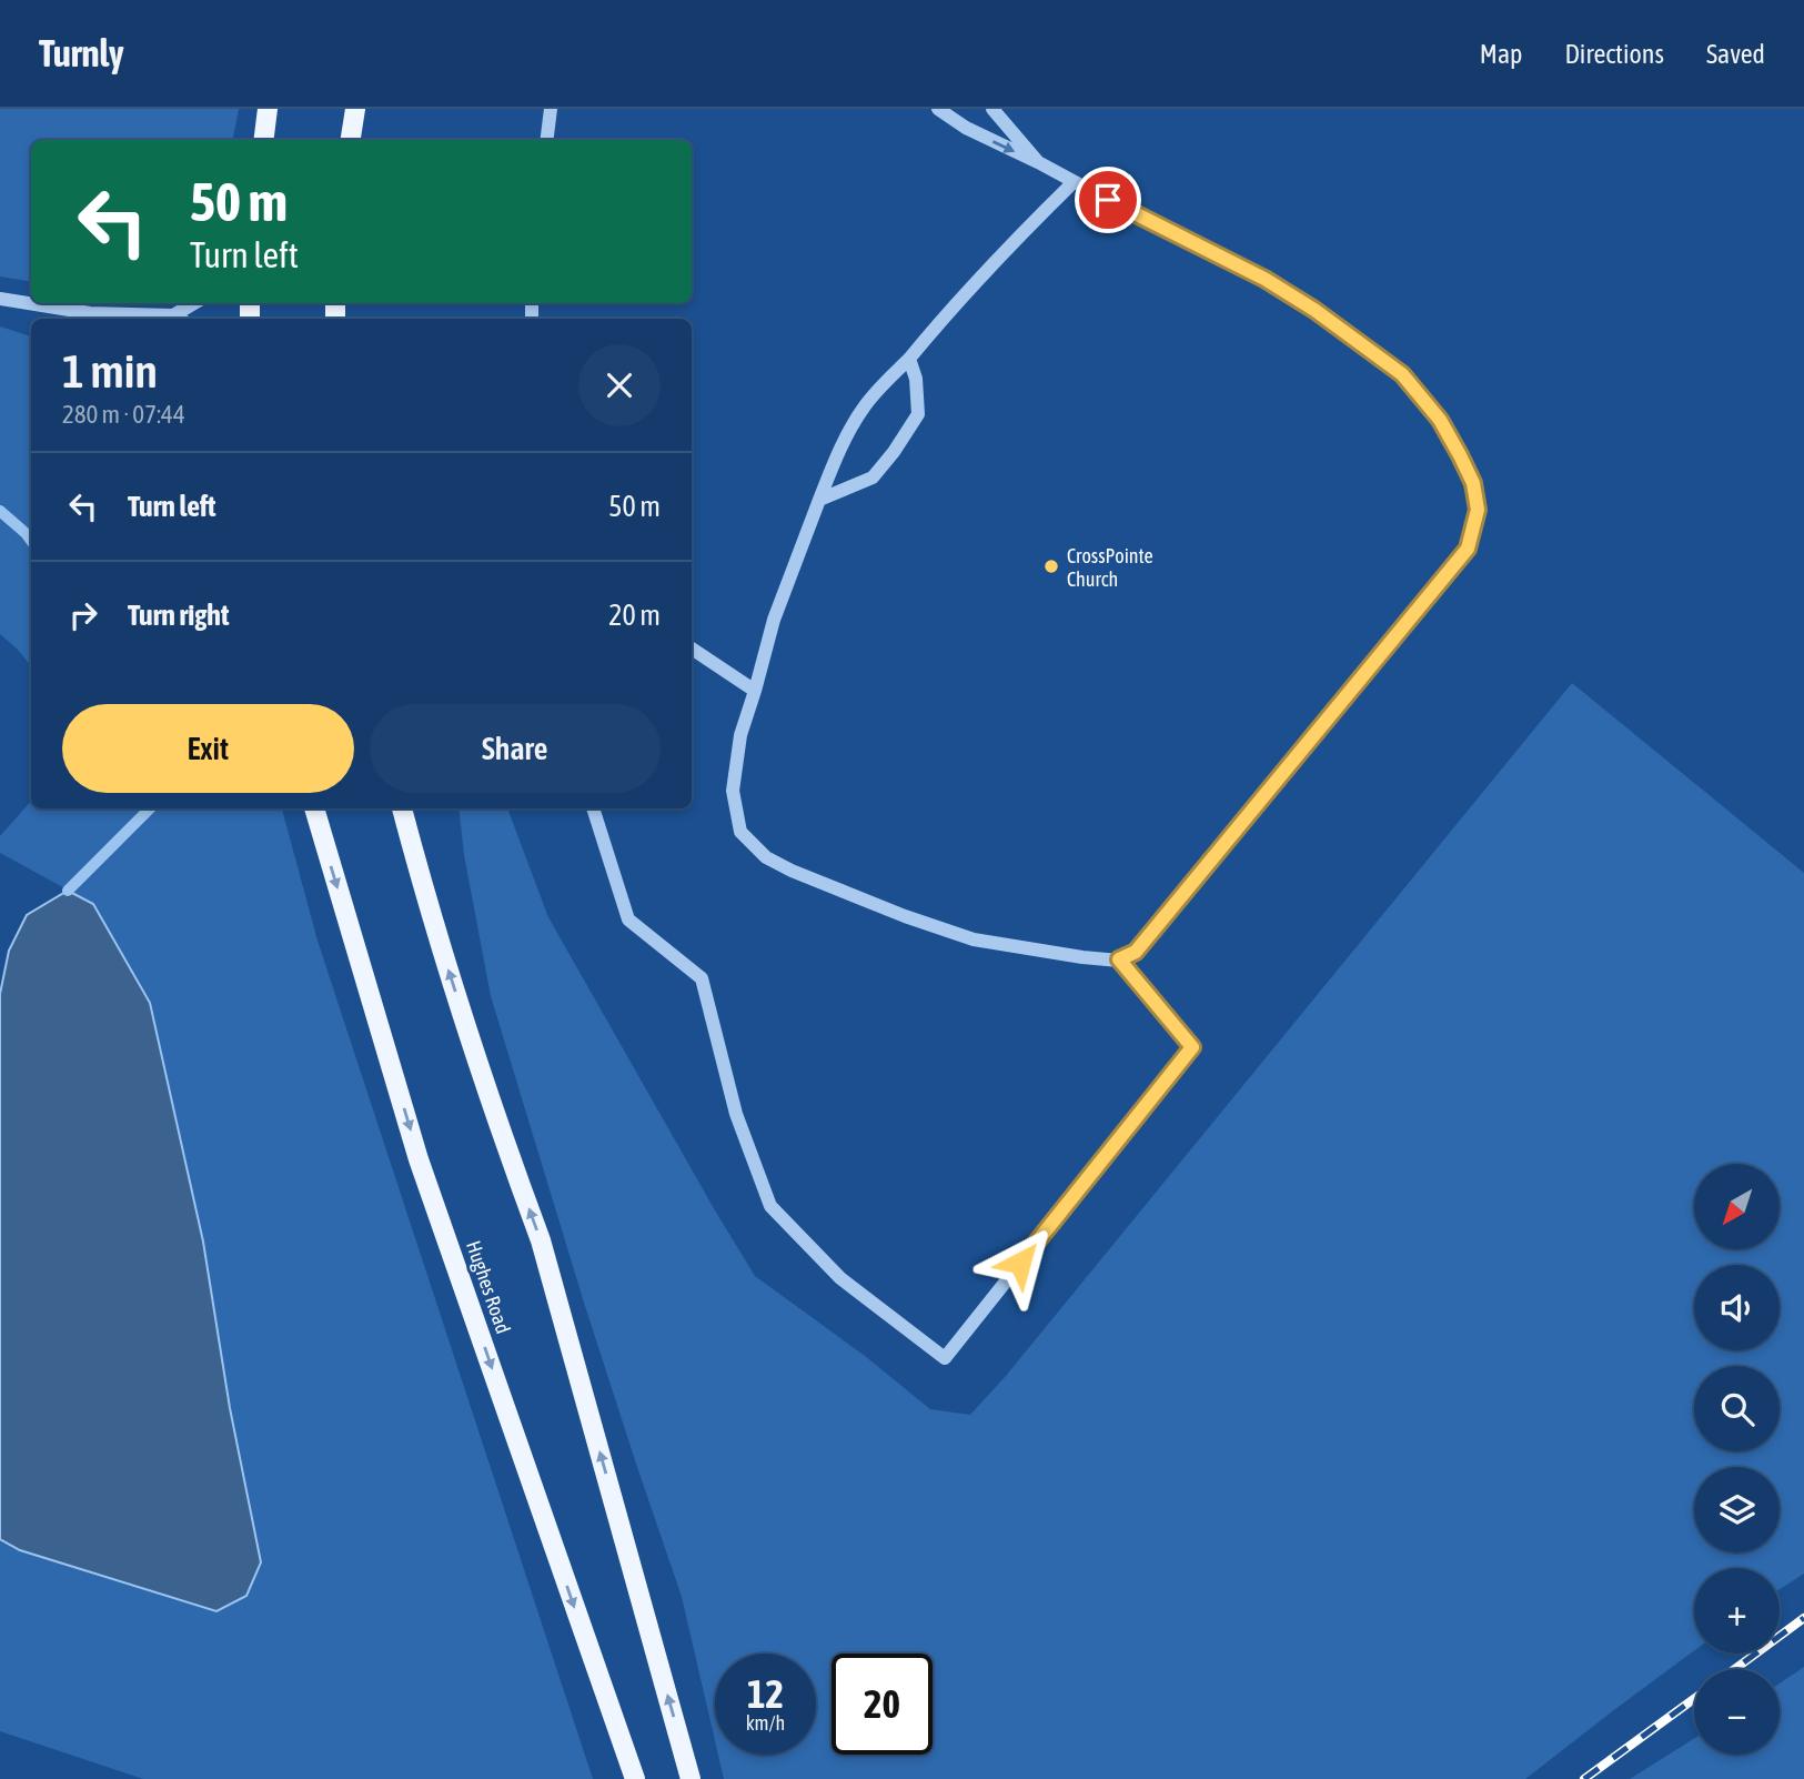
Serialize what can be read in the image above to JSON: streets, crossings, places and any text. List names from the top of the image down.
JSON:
{
  "streets": {
    "main road": ["Hughes Road"]
  },
  "places": ["CrossPointe Church"],
  "north": "bottom left",
  "page": {
    "header": "Turnly",
    "nav": ["Map", "Directions", "Saved"],
    "turn": ["50 m", "Turn left"],
    "heading": ["1 min", "280 m · 07:44"],
    "list": [
      {
        "name": "Turn left",
        "value": "50 m"
      },
      {
        "name": "Turn right",
        "value": "20 m"
      }
    ],
    "buttons": ["Exit", "Share"],
    "map_buttons": ["+", "−"],
    "speed": "12 km/h",
    "limit": "20"
  }
}
